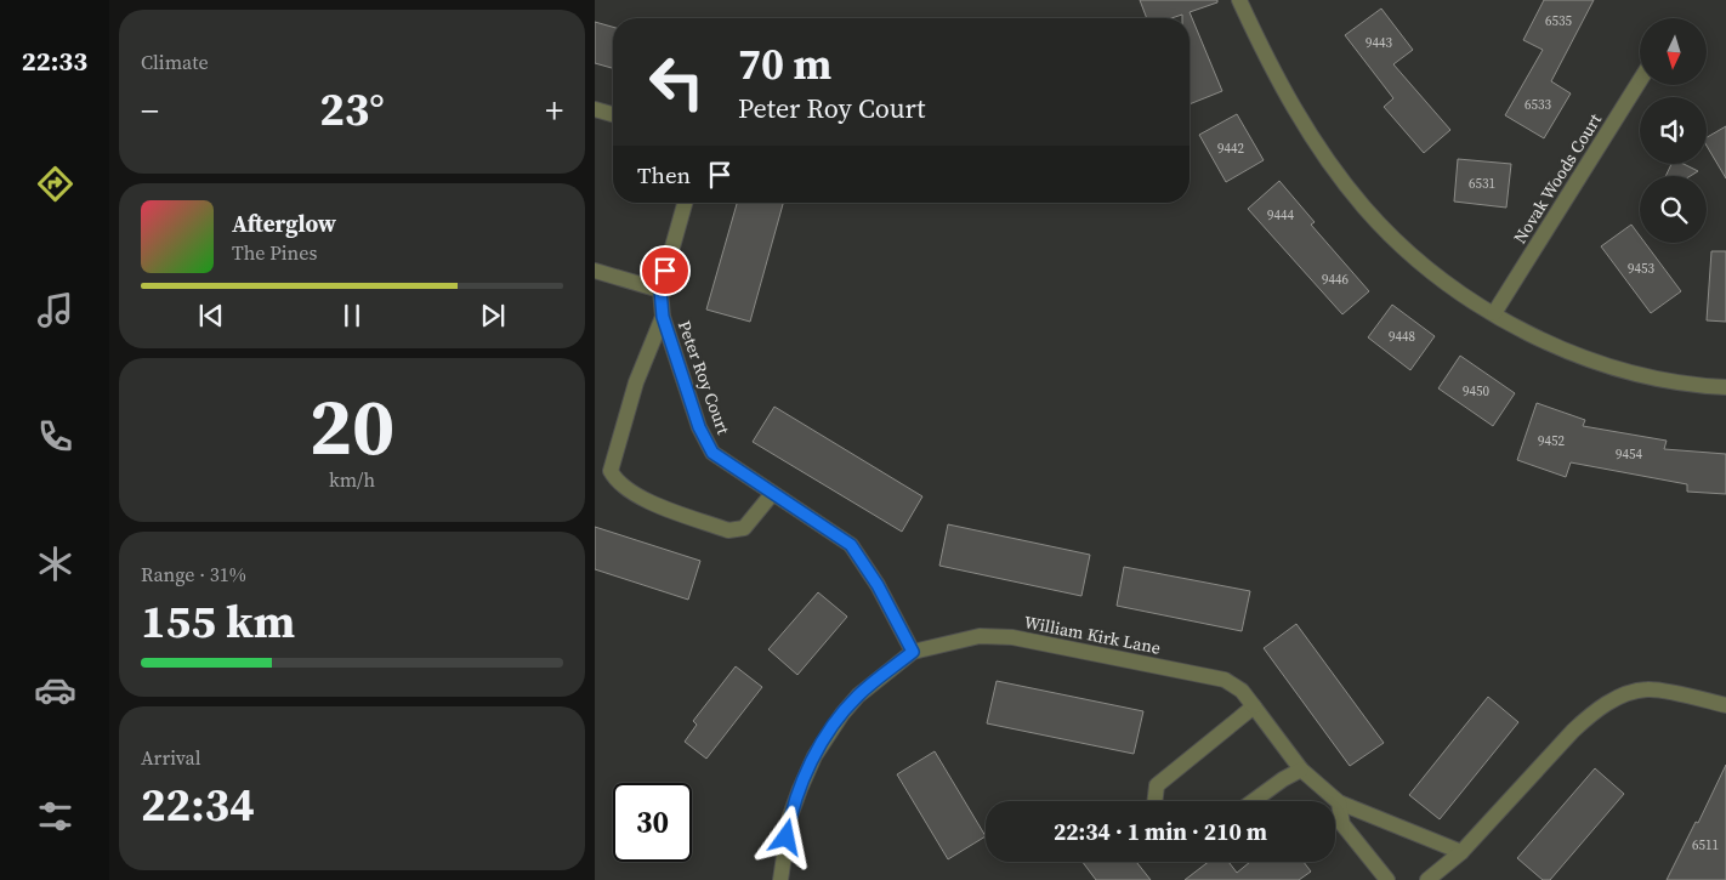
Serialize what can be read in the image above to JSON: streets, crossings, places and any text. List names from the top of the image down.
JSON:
{
  "streets": {
    "street": ["Novak Woods Court", "Peter Roy Court", "William Kirk Lane"]
  },
  "crossings": [
    ["Peter Roy Court", "William Kirk Lane"]
  ],
  "house_numbers": [
    "6535",
    "9443",
    "6533",
    "9442",
    "6531",
    "9444",
    "9453",
    "9446",
    "9448",
    "9450",
    "9452",
    "9454",
    "6511"
  ],
  "north": "bottom",
  "page": {
    "tabs": "22:33",
    "tile": [
      "Climate",
      ["20", "km/h"],
      ["Range · 31%", "155 km"],
      ["Arrival", "22:34"]
    ],
    "turn": ["70 m", "Peter Roy Court"],
    "heat": ["−", "23°", "+"],
    "then": "Then",
    "song": ["Afterglow", "The Pines"],
    "limit": "30",
    "trip": "22:34 · 1 min · 210 m"
  }
}
